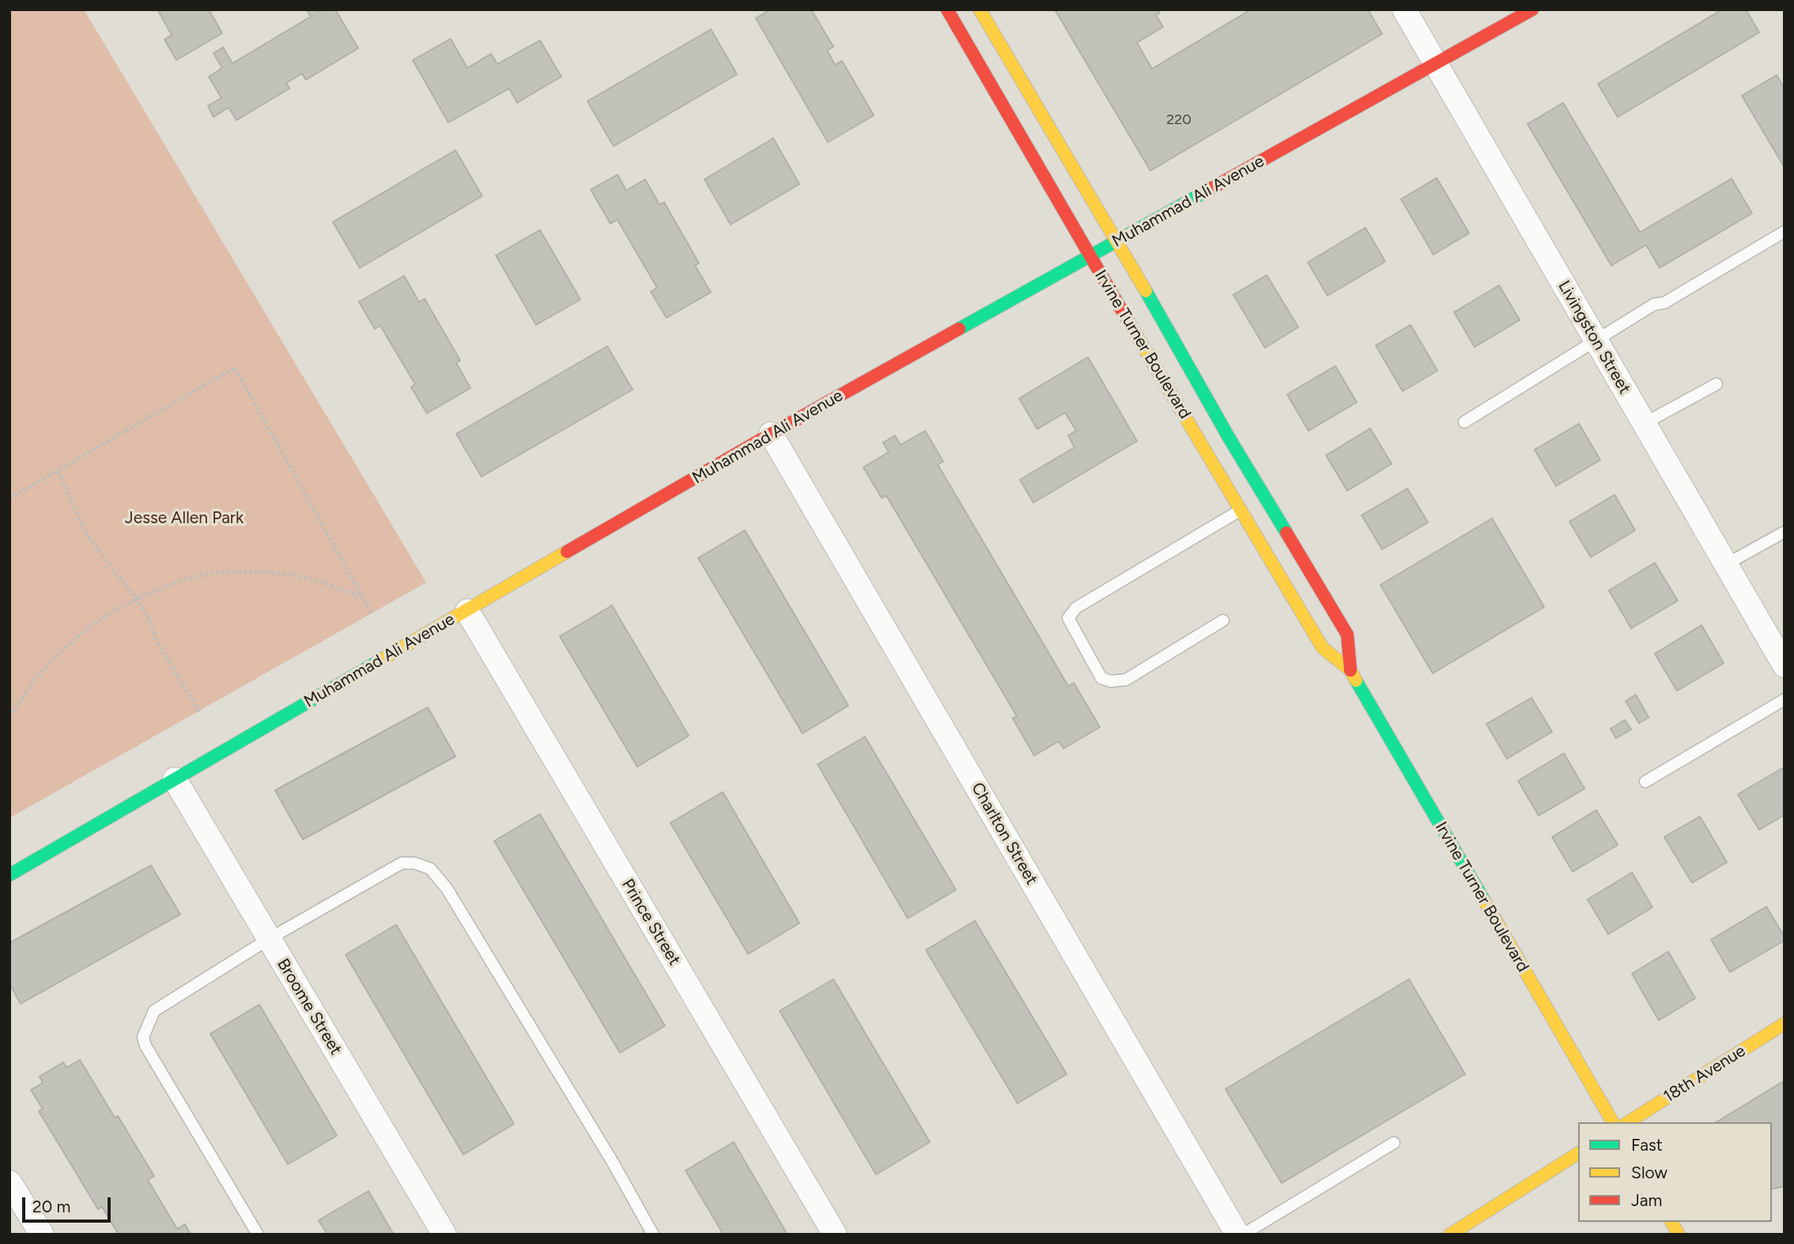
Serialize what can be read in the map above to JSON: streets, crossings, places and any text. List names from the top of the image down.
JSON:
{
  "streets": {
    "main road": ["Muhammad Ali Avenue", "Irvine Turner Boulevard", "18th Avenue"],
    "street": [
      "Livingston Street",
      "Charlton Street",
      "Prince Street",
      "Broome Street"
    ]
  },
  "crossings": [
    ["Muhammad Ali Avenue", "Livingston Street"],
    ["Muhammad Ali Avenue", "Irvine Turner Boulevard"],
    ["Muhammad Ali Avenue", "Charlton Street"],
    ["Muhammad Ali Avenue", "Prince Street"],
    ["Muhammad Ali Avenue", "Broome Street"]
  ],
  "parks": ["Jesse Allen Park"],
  "house_numbers": ["220"],
  "legend": ["Fast", "Slow", "Jam"],
  "scale_bar": "20 m"
}
